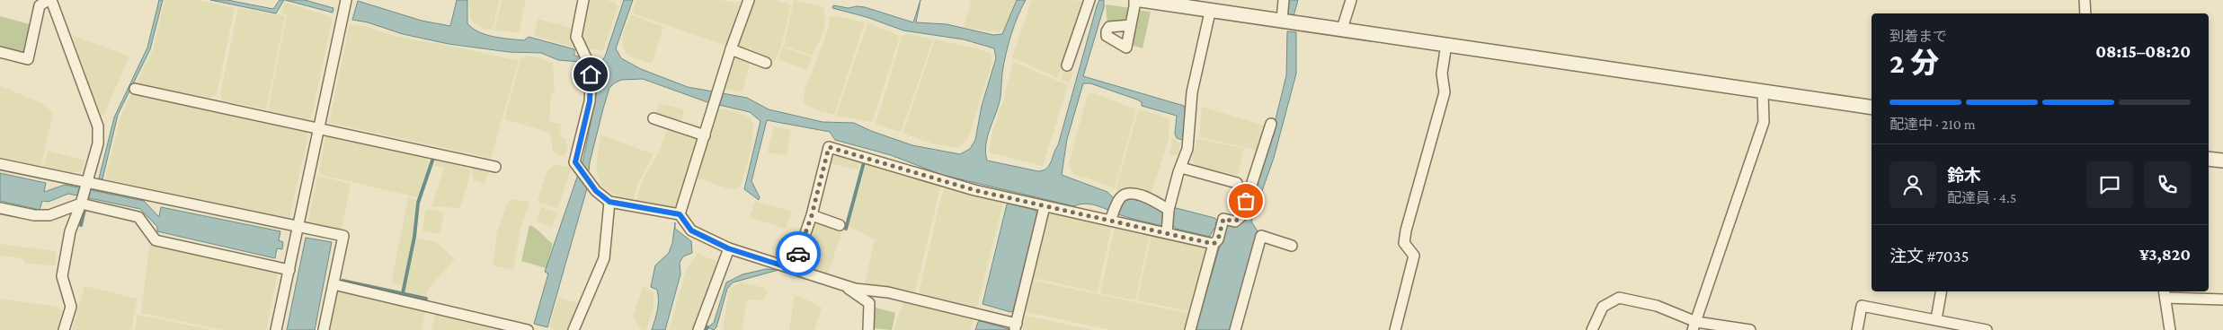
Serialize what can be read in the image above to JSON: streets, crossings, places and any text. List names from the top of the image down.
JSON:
{
  "page": {
    "heading": ["2 分", "到着まで", "08:15–08:20"],
    "panel": [
      "鈴木",
      "配達員 · 4.5",
      "注文 #7035",
      "¥3,820"
    ],
    "bar": "配達中 · 210 m"
  }
}
